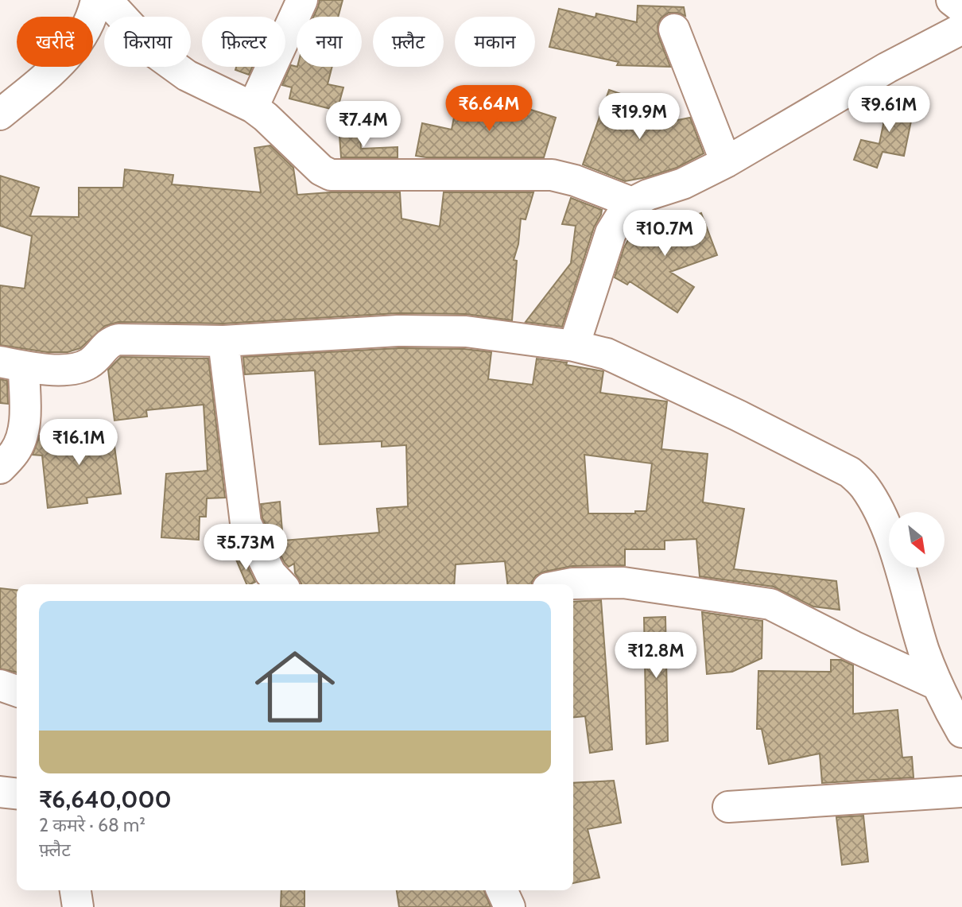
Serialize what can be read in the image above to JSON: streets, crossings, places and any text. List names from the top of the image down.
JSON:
{
  "north": "bottom right",
  "page": {
    "chip": [
      "खरीदें",
      "किराया",
      "फ़िल्टर",
      "नया",
      "फ़्लैट",
      "मकान"
    ],
    "price": [
      "₹6.64M",
      "₹9.61M",
      "₹19.9M",
      "₹7.4M",
      "₹10.7M",
      "₹16.1M",
      "₹5.73M",
      "₹12.8M"
    ],
    "list": [
      {
        "name": "₹6,640,000",
        "note": "2 कमरे · 68 m² · फ़्लैट"
      }
    ]
  }
}
